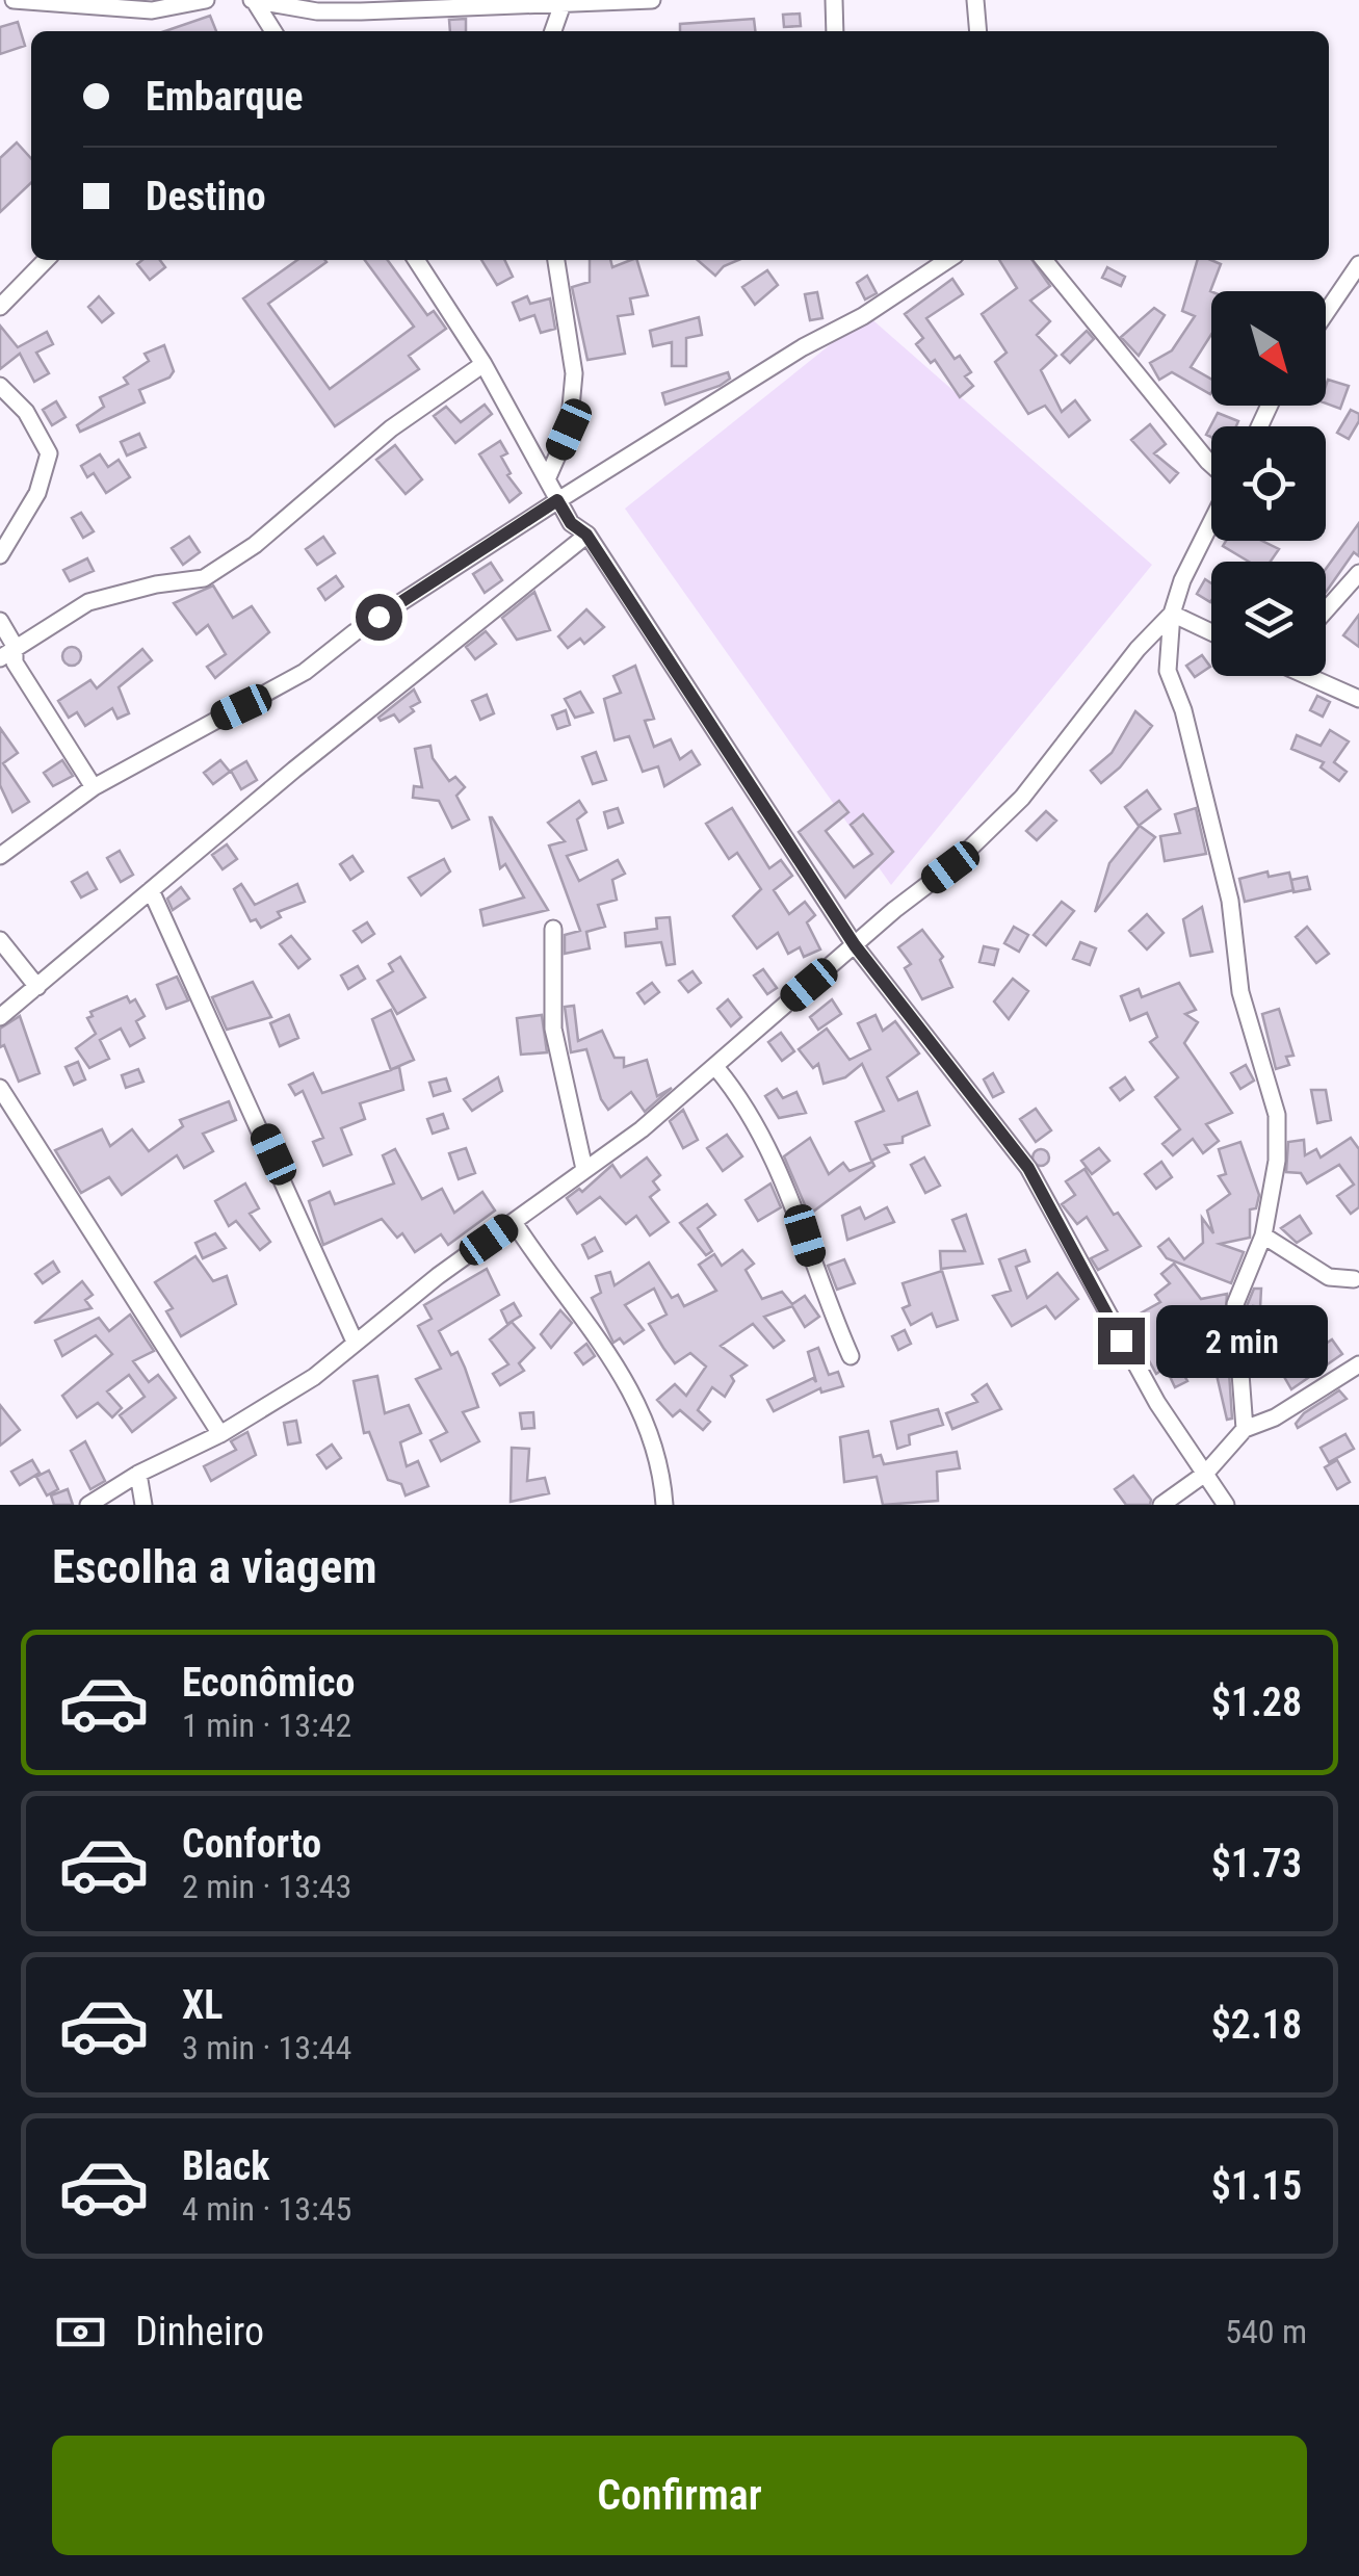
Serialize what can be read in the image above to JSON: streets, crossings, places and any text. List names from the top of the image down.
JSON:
{
  "north": "bottom right",
  "page": {
    "banner": ["Embarque", "Destino"],
    "bubble": "2 min",
    "heading": "Escolha a viagem",
    "list": [
      {
        "name": "Econômico",
        "note": "1 min · 13:42",
        "value": "$1.28"
      },
      {
        "name": "Conforto",
        "note": "2 min · 13:43",
        "value": "$1.73"
      },
      {
        "name": "XL",
        "note": "3 min · 13:44",
        "value": "$2.18"
      },
      {
        "name": "Black",
        "note": "4 min · 13:45",
        "value": "$1.15"
      }
    ],
    "pay": ["Dinheiro", "540 m"],
    "buttons": "Confirmar"
  }
}
